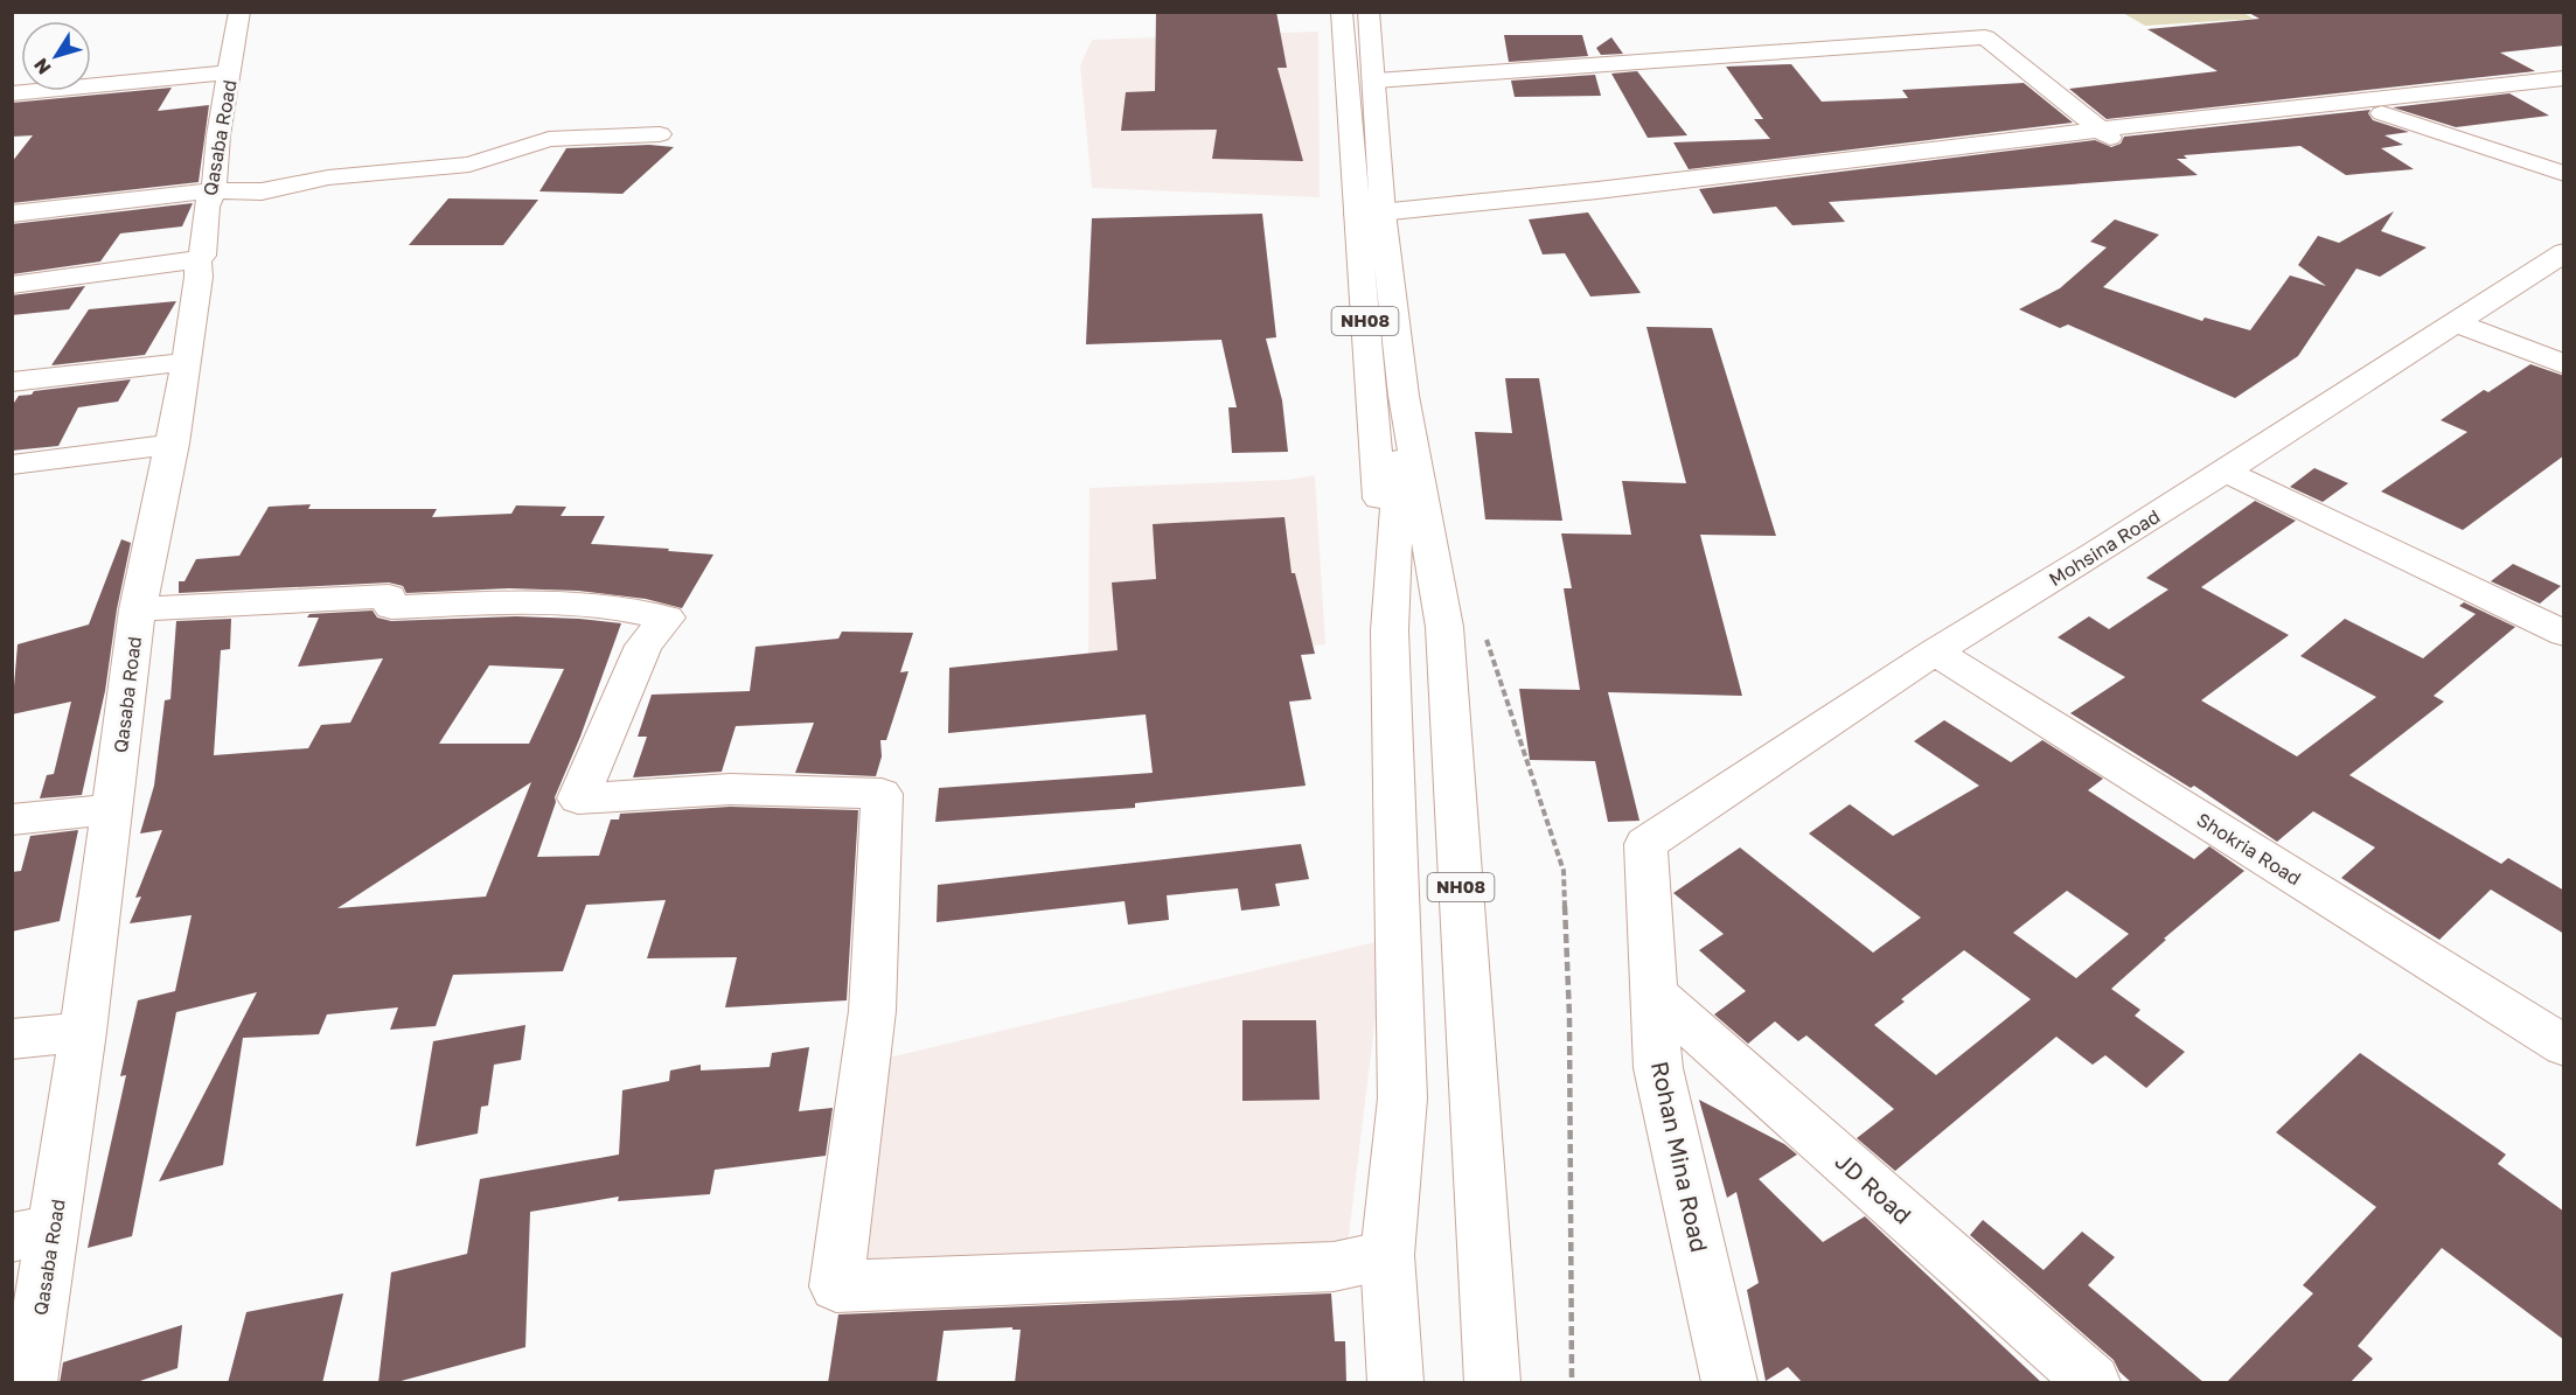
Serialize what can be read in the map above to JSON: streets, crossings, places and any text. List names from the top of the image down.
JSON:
{
  "streets": {
    "main road": [
      "Qasaba Road",
      "NH08",
      "Mohsina Road",
      "Shokria Road",
      "Rohan Mina Road",
      "JD Road"
    ]
  },
  "crossings": [
    ["Mohsina Road", "Shokria Road"],
    ["Mohsina Road", "Rohan Mina Road"],
    ["Rohan Mina Road", "JD Road"]
  ],
  "north": "bottom left"
}
